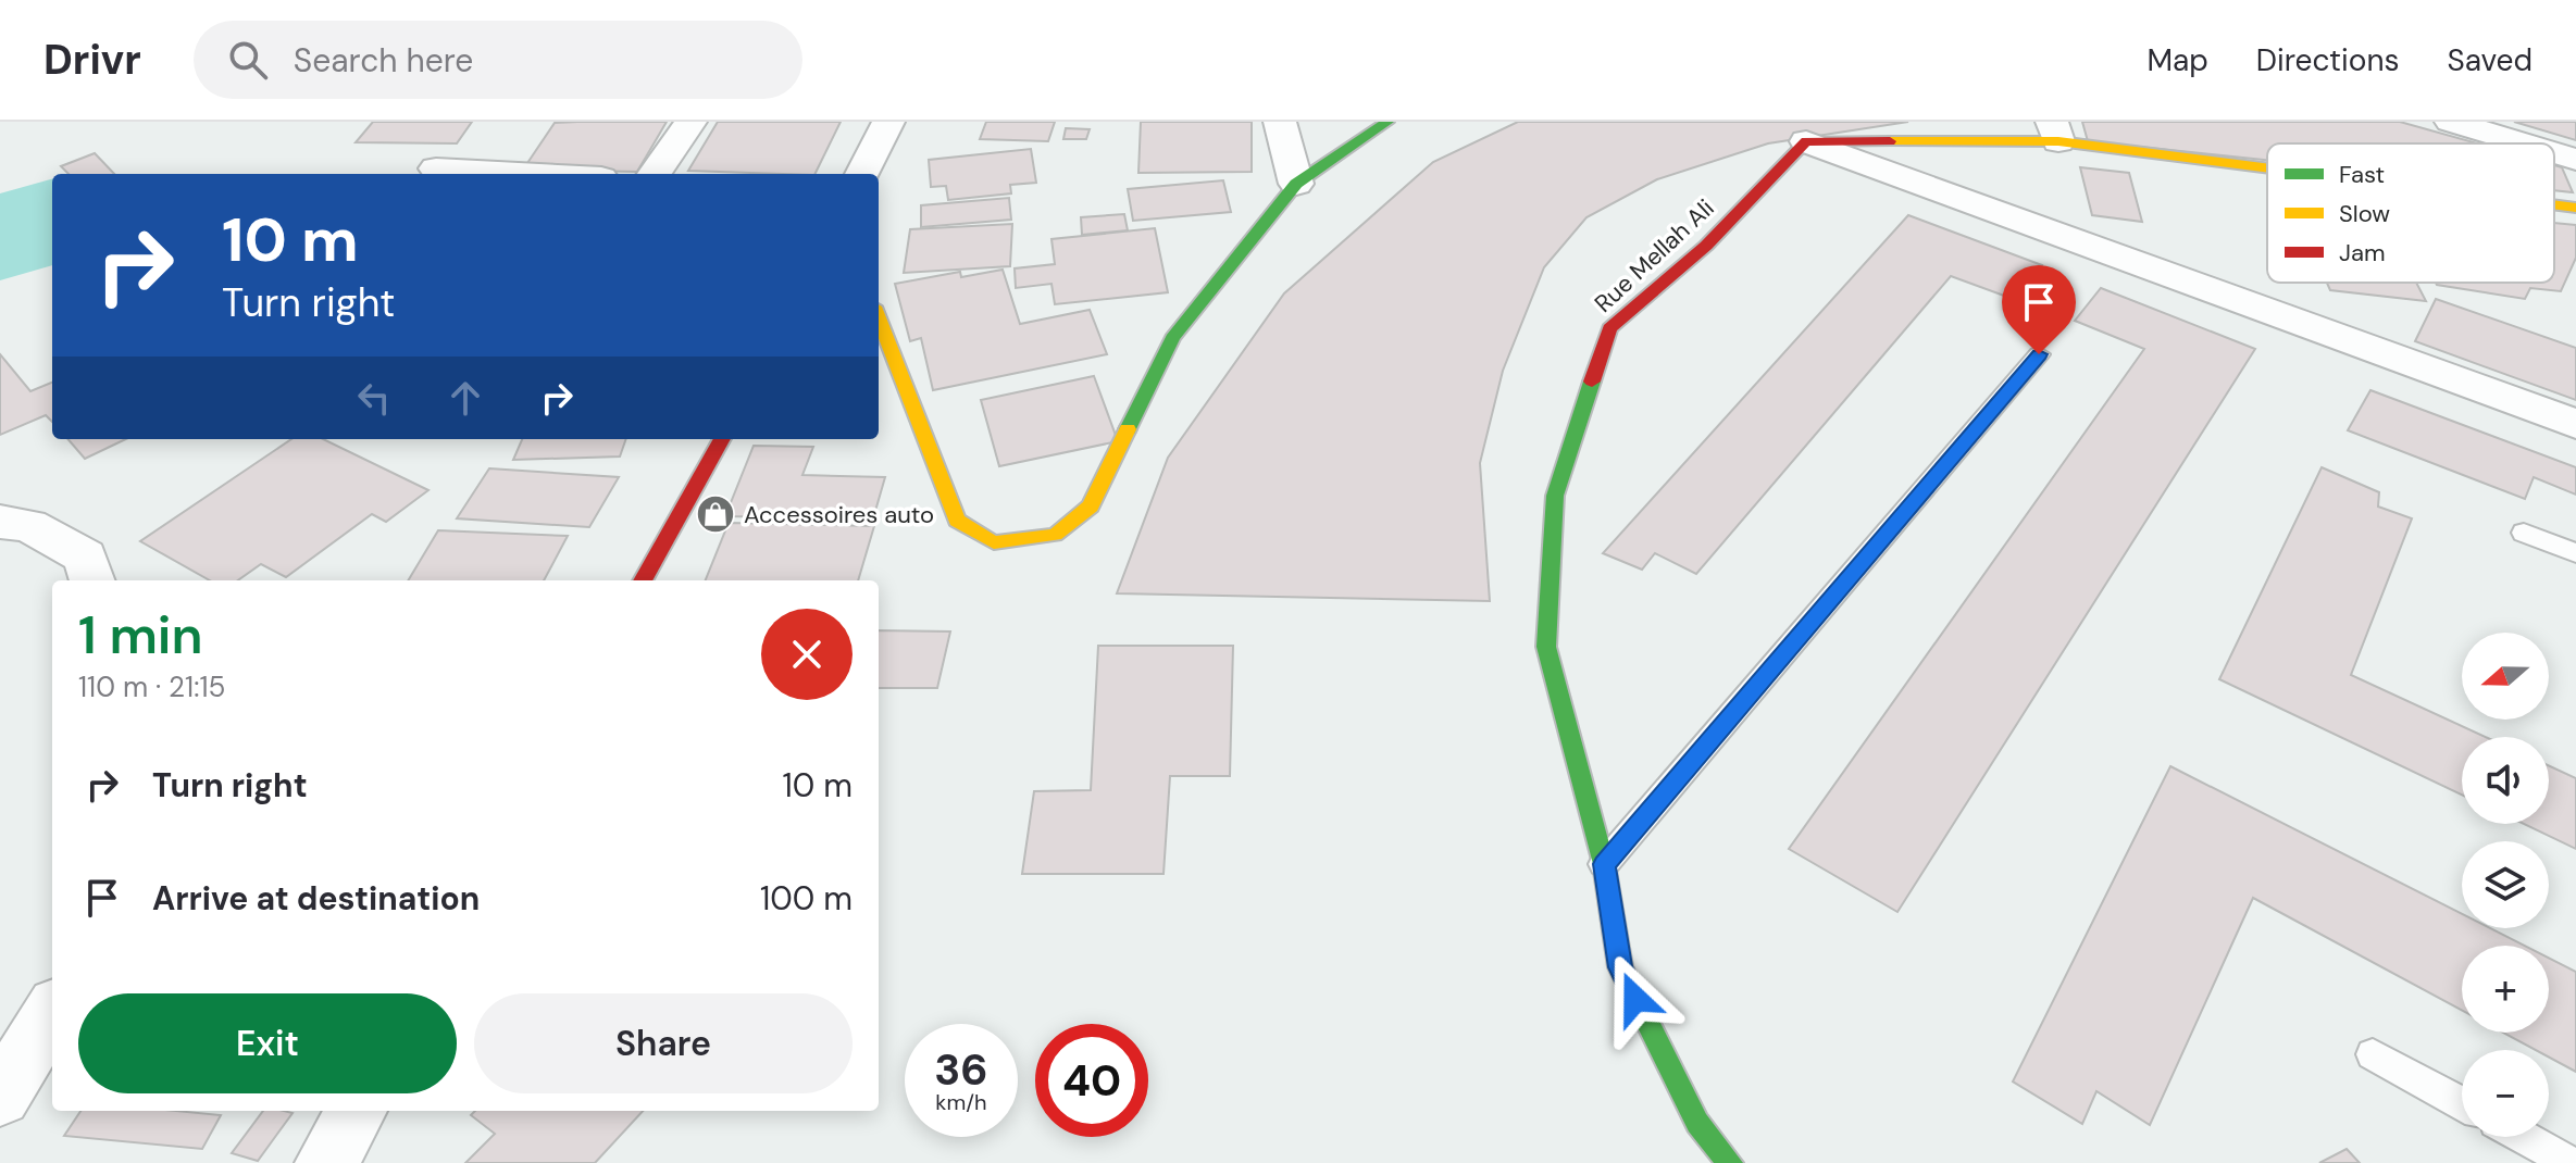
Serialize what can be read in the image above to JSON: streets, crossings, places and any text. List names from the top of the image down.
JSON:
{
  "streets": {
    "street": ["Rue Mellah Ali"]
  },
  "places": {
    "shop": ["Accessoires auto"]
  },
  "legend": ["Fast", "Slow", "Jam"],
  "north": "left",
  "page": {
    "header": "Drivr",
    "search": "Search here",
    "nav": ["Map", "Directions", "Saved"],
    "turn": ["10 m", "Turn right"],
    "heading": ["1 min", "110 m · 21:15"],
    "map_buttons": ["+", "−"],
    "list": [
      {
        "name": "Turn right",
        "value": "10 m"
      },
      {
        "name": "Arrive at destination",
        "value": "100 m"
      }
    ],
    "buttons": ["Exit", "Share"],
    "speed": "36 km/h",
    "limit": "40"
  }
}
